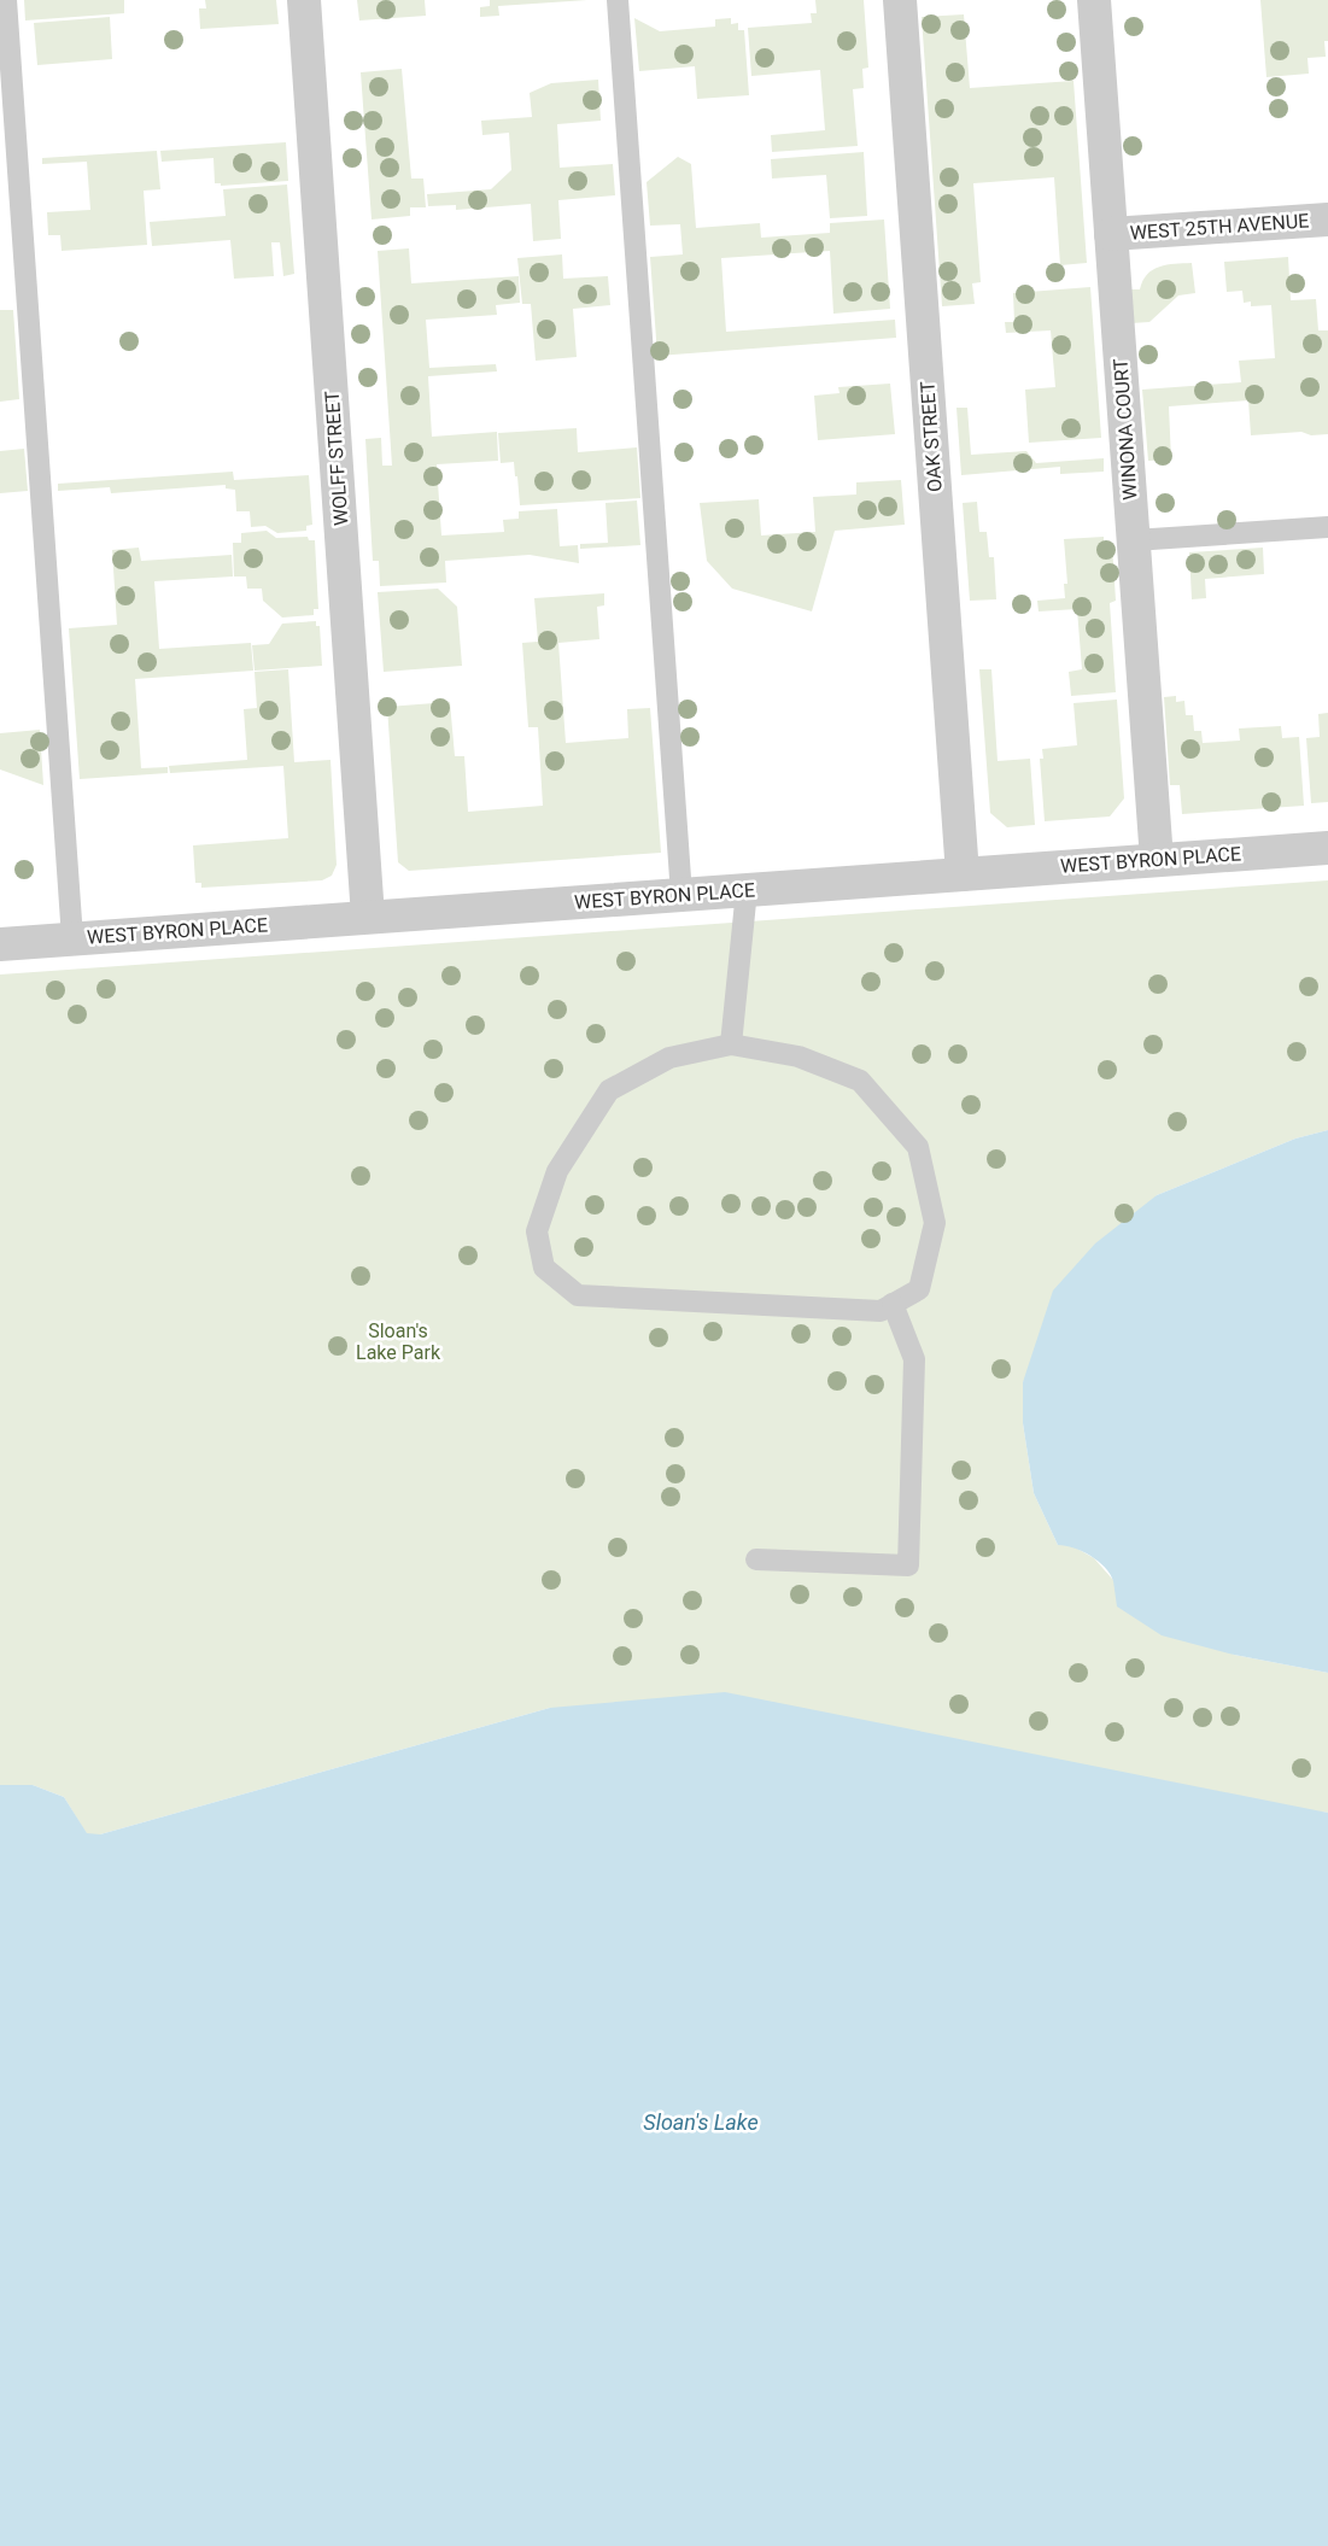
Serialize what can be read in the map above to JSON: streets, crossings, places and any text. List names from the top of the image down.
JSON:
{
  "streets": {
    "street": [
      "WEST 25TH AVENUE",
      "WINONA COURT",
      "OAK STREET",
      "WOLFF STREET",
      "WEST BYRON PLACE"
    ]
  },
  "crossings": [
    ["WEST 25TH AVENUE", "WINONA COURT"],
    ["WINONA COURT", "WEST BYRON PLACE"],
    ["OAK STREET", "WEST BYRON PLACE"],
    ["WOLFF STREET", "WEST BYRON PLACE"]
  ],
  "water": ["Sloan's Lake"],
  "parks": ["Sloan's Lake Park"]
}
